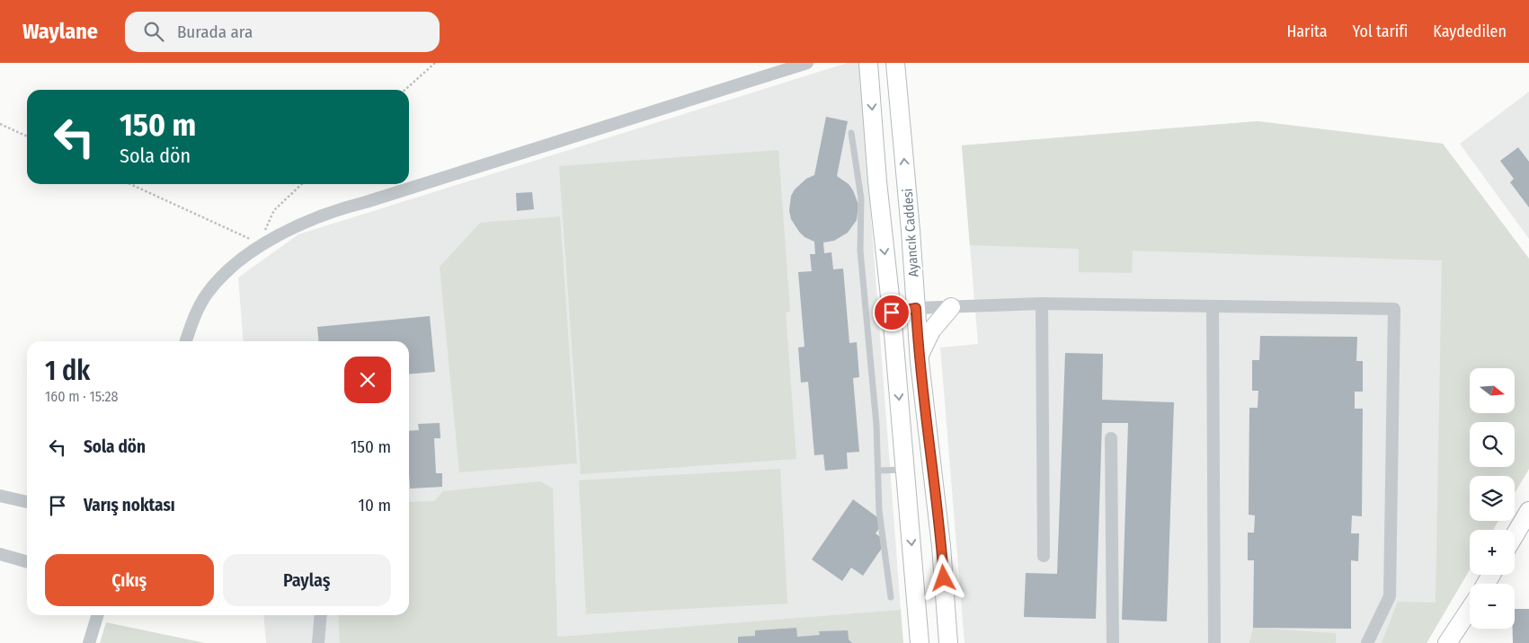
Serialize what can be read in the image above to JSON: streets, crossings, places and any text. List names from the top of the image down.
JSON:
{
  "streets": {
    "street": ["Ayancık Caddesi"]
  },
  "north": "right",
  "page": {
    "header": "Waylane",
    "search": "Burada ara",
    "nav": ["Harita", "Yol tarifi", "Kaydedilen"],
    "turn": ["150 m", "Sola dön"],
    "heading": ["1 dk", "160 m · 15:28"],
    "map_buttons": ["+", "−"],
    "list": [
      {
        "name": "Sola dön",
        "value": "150 m"
      },
      {
        "name": "Varış noktası",
        "value": "10 m"
      }
    ],
    "buttons": ["Çıkış", "Paylaş"]
  }
}
